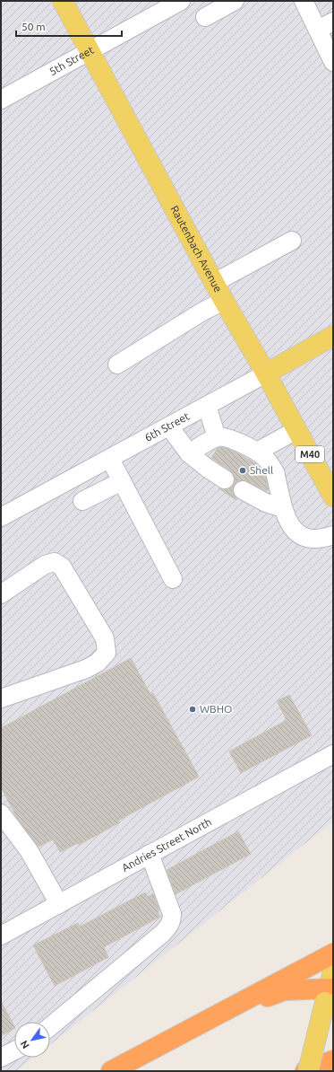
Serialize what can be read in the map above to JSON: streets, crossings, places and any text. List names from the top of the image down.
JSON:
{
  "streets": {
    "main road": ["Rautenbach Avenue", "6th Street", "M40"],
    "lane": ["5th Street", "Andries Street North"]
  },
  "crossings": [
    ["5th Street", "Rautenbach Avenue"],
    ["Rautenbach Avenue", "6th Street"]
  ],
  "places": ["Shell", "WBHO"],
  "scale_bar": "50 m",
  "north": "bottom left"
}
